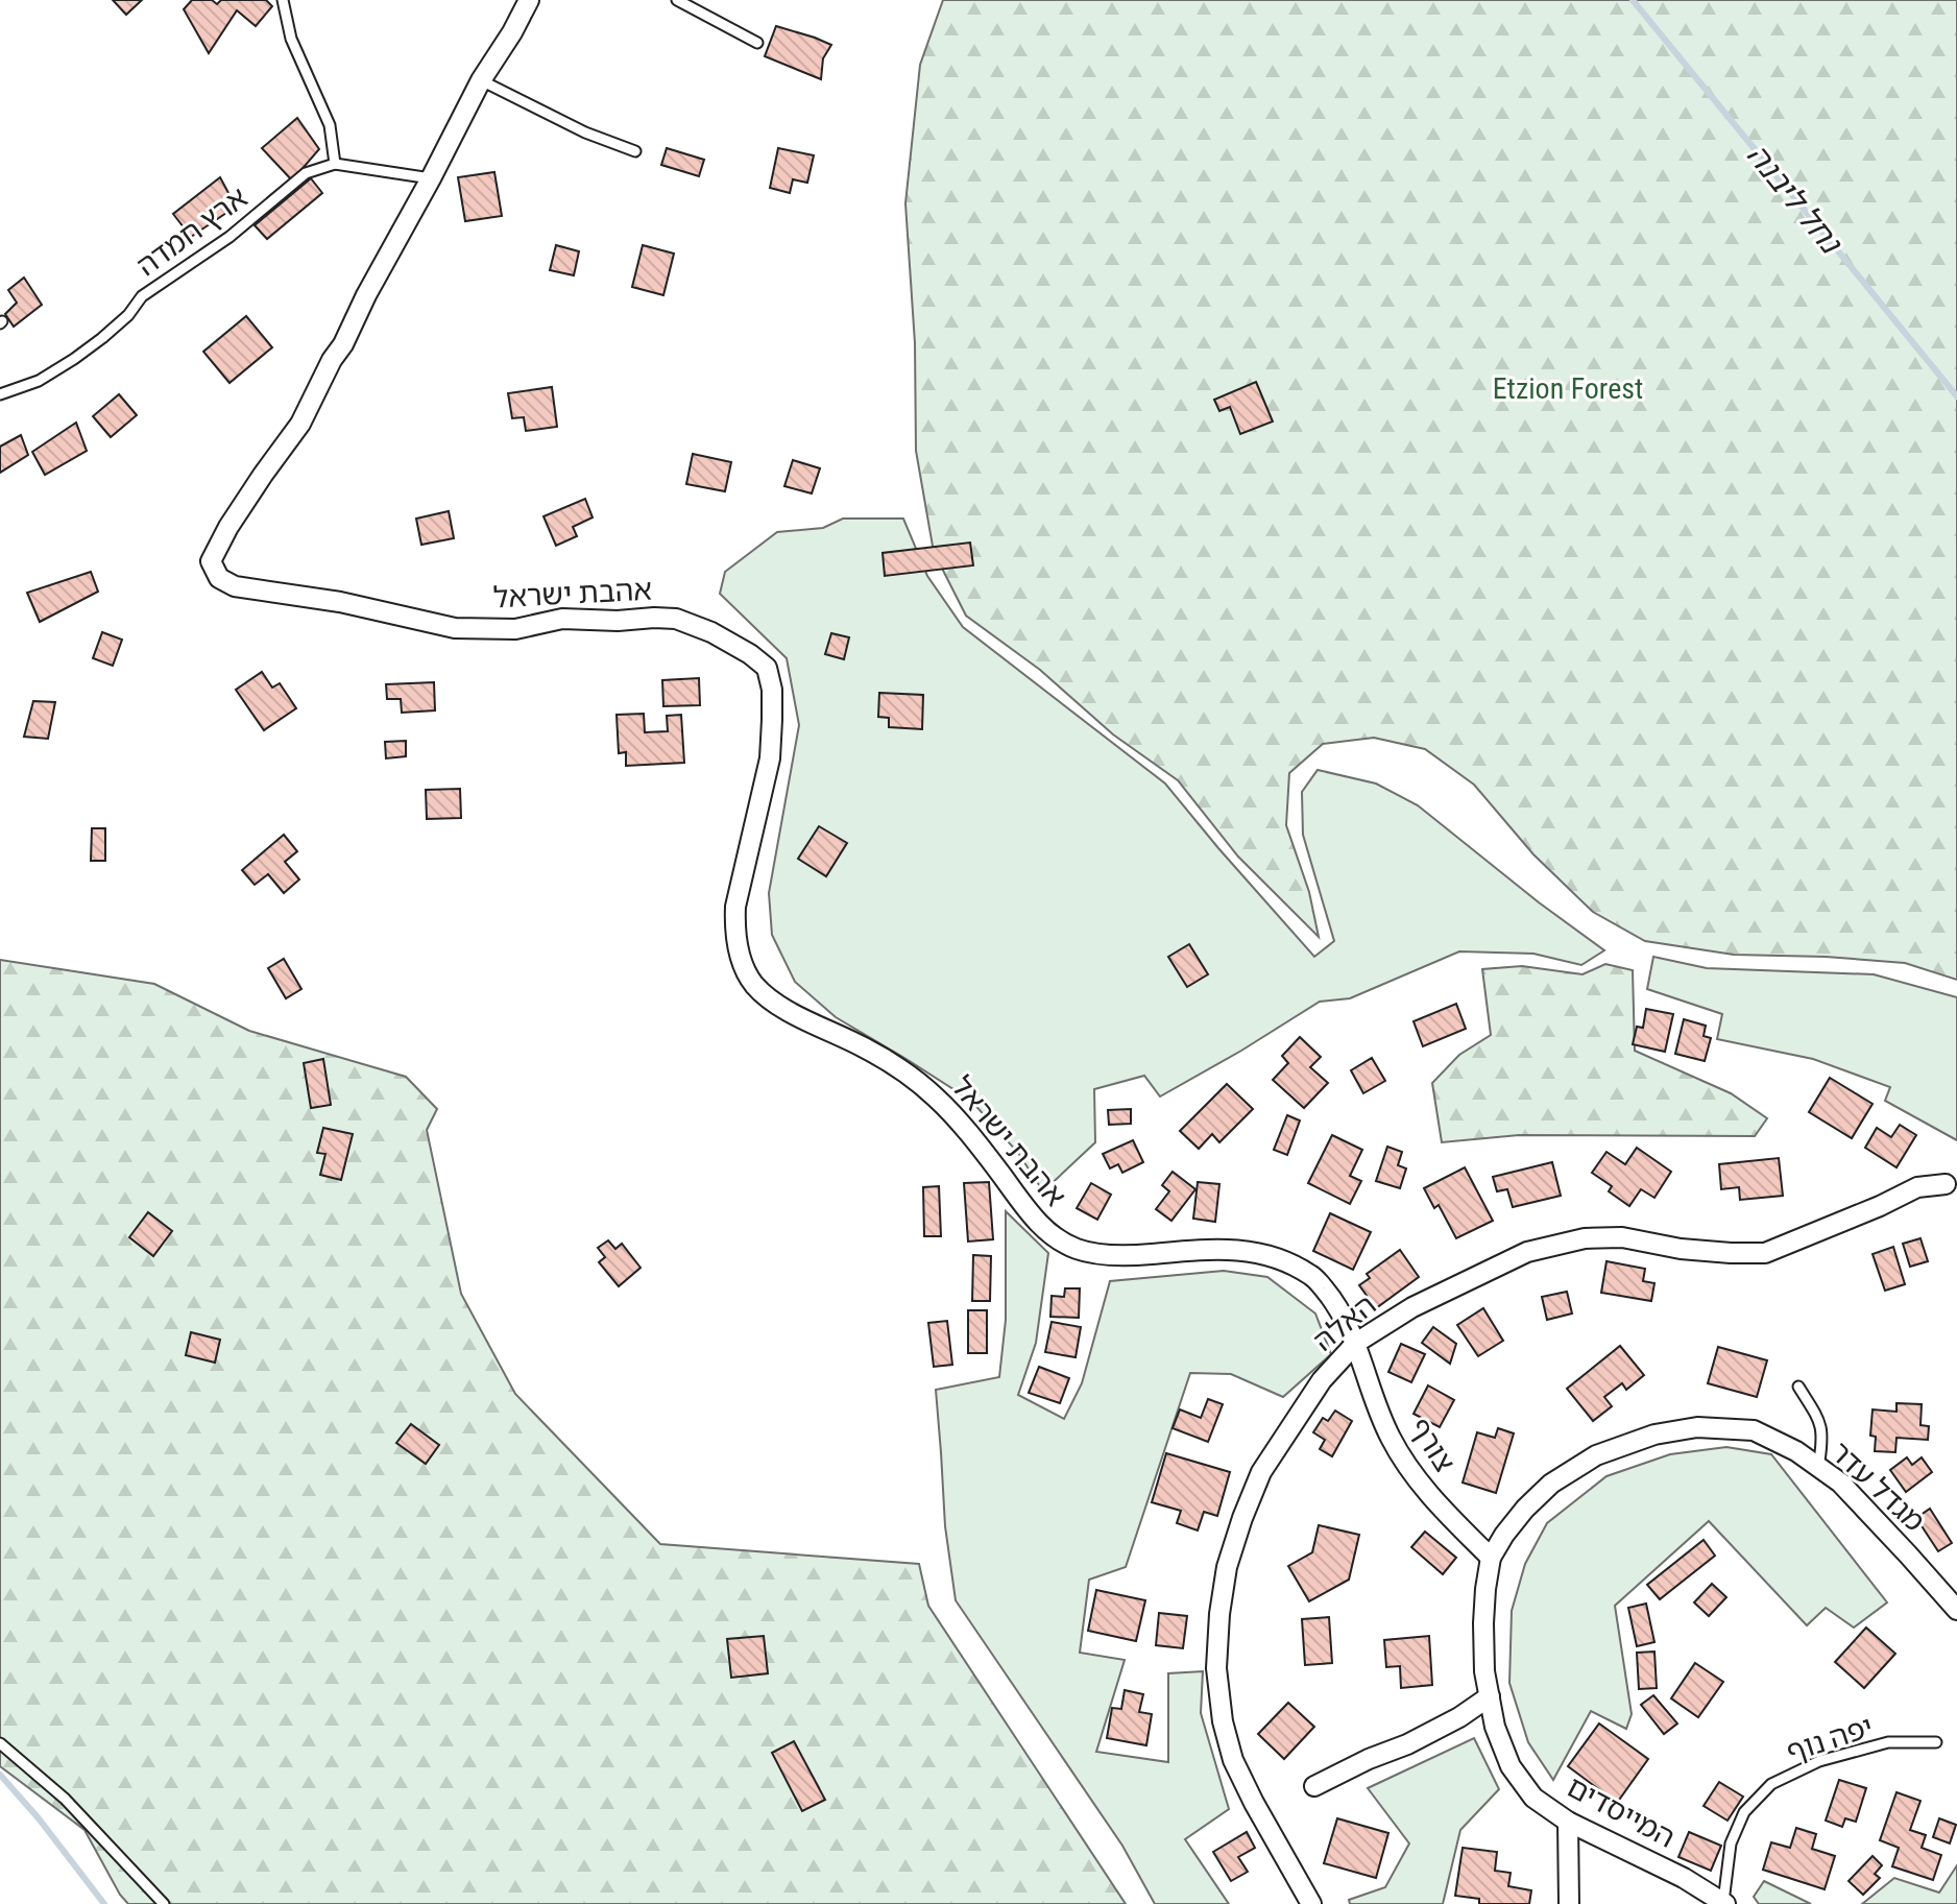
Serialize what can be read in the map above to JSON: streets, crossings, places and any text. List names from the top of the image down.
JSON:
{
  "streets": {
    "street": [
      "אהבת ישראל",
      "האלה",
      "צורף",
      "מגדל עדר",
      "המייסדים"
    ],
    "lane": ["ארץ חמדה", "יפה נוף"]
  },
  "crossings": [
    ["אהבת ישראל", "האלה"],
    ["אהבת ישראל", "צורף"],
    ["האלה", "צורף"],
    ["צורף", "מגדל עדר"],
    ["צורף", "המייסדים"],
    ["מגדל עדר", "המייסדים"],
    ["יפה נוף", "המייסדים"]
  ],
  "water": ["נחל ליבנה"],
  "parks": ["Etzion Forest"]
}
